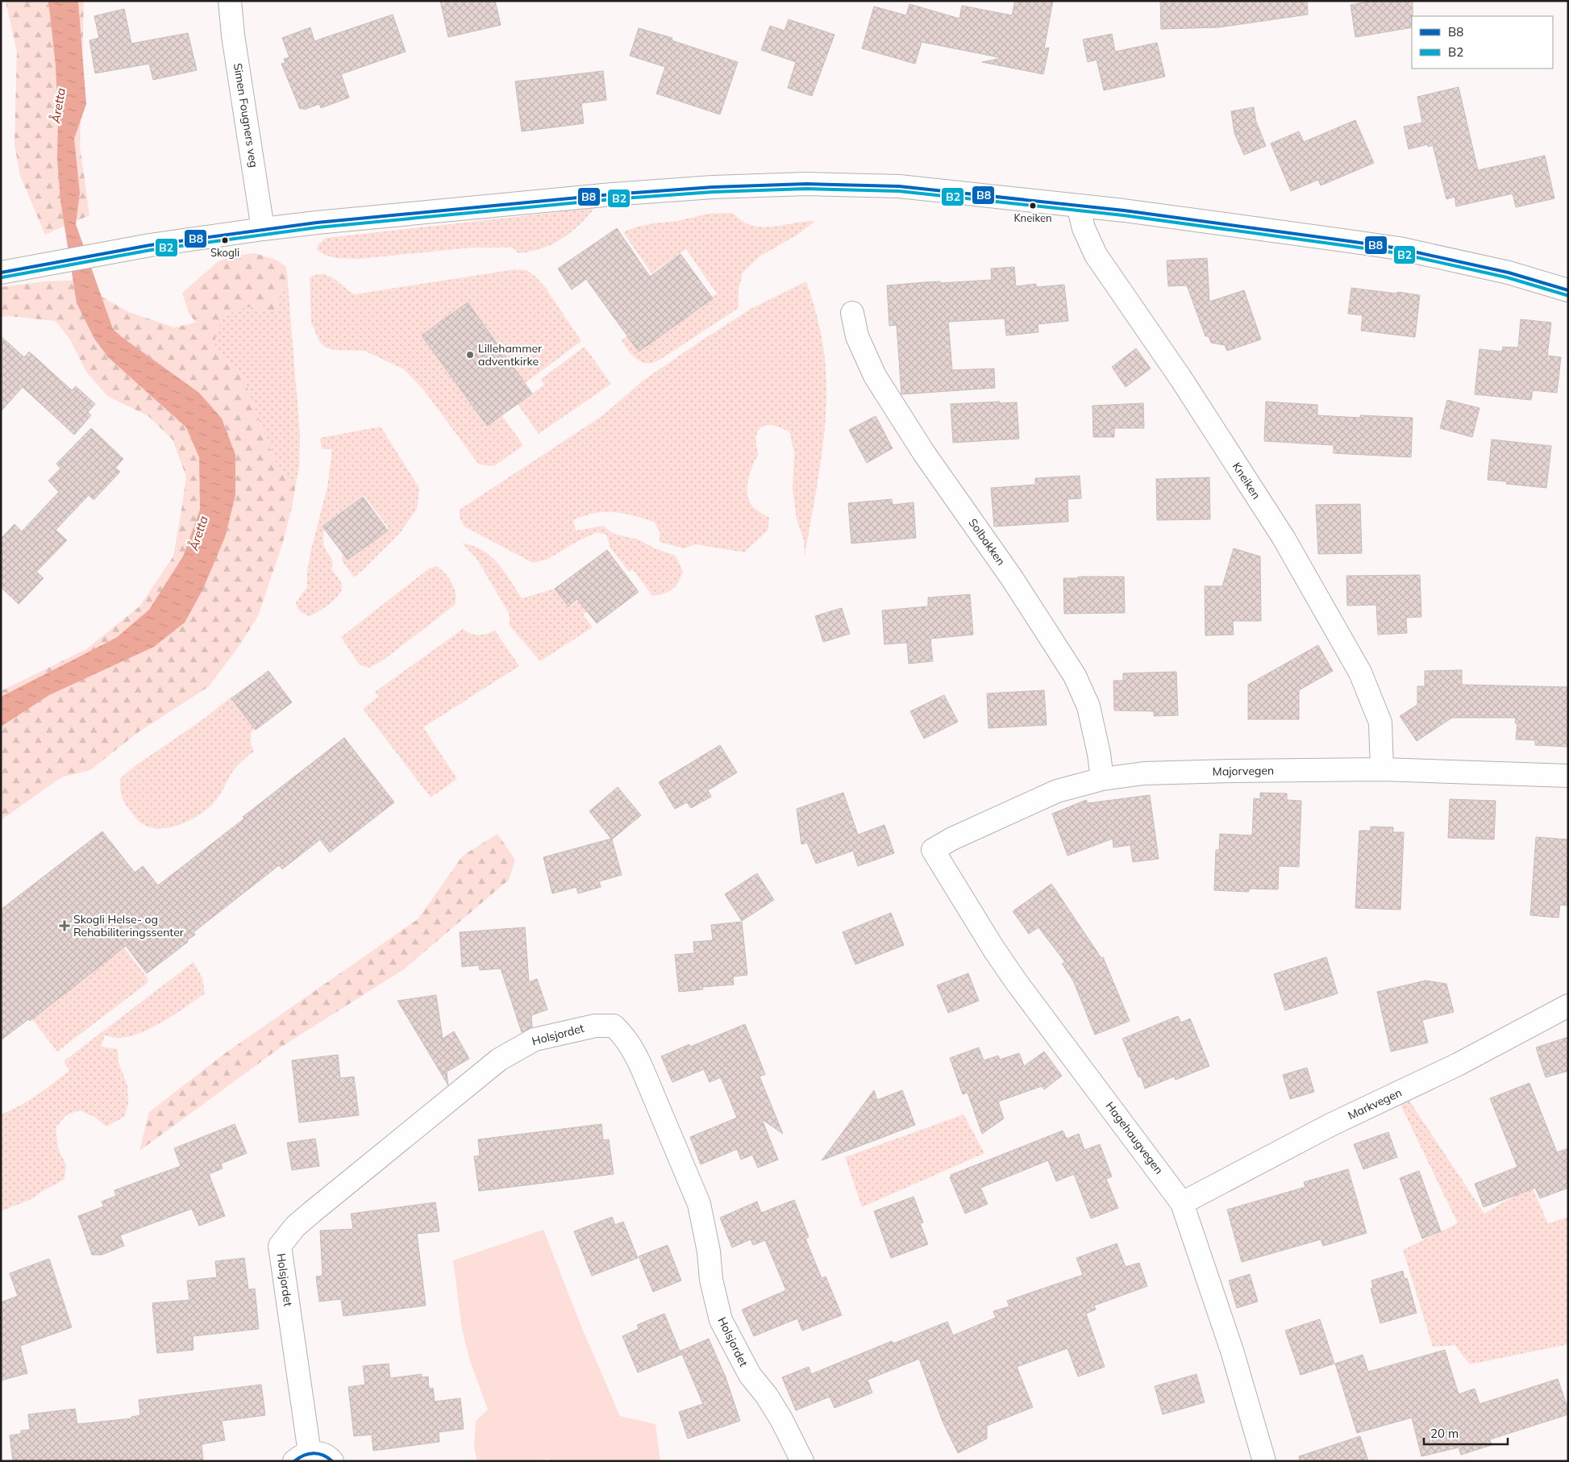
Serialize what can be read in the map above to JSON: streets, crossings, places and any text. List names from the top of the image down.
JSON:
{
  "streets": {
    "street": [
      "Simen Fougners veg",
      "Kneiken",
      "Solbakken",
      "Majorvegen",
      "Holsjordet",
      "Markvegen",
      "Hagehaugvegen"
    ]
  },
  "crossings": [
    ["Kneiken", "Majorvegen"],
    ["Solbakken", "Majorvegen"],
    ["Majorvegen", "Hagehaugvegen"],
    ["Markvegen", "Hagehaugvegen"]
  ],
  "water": ["Åretta"],
  "places": {
    "other": ["Kneiken", "Skogli", "Lillehammer adventkirke"],
    "health": ["Skogli Helse- og Rehabiliteringssenter"]
  },
  "lines": ["transit line B8", "transit line B2"],
  "legend": ["B8", "B2"],
  "scale_bar": "20 m"
}
